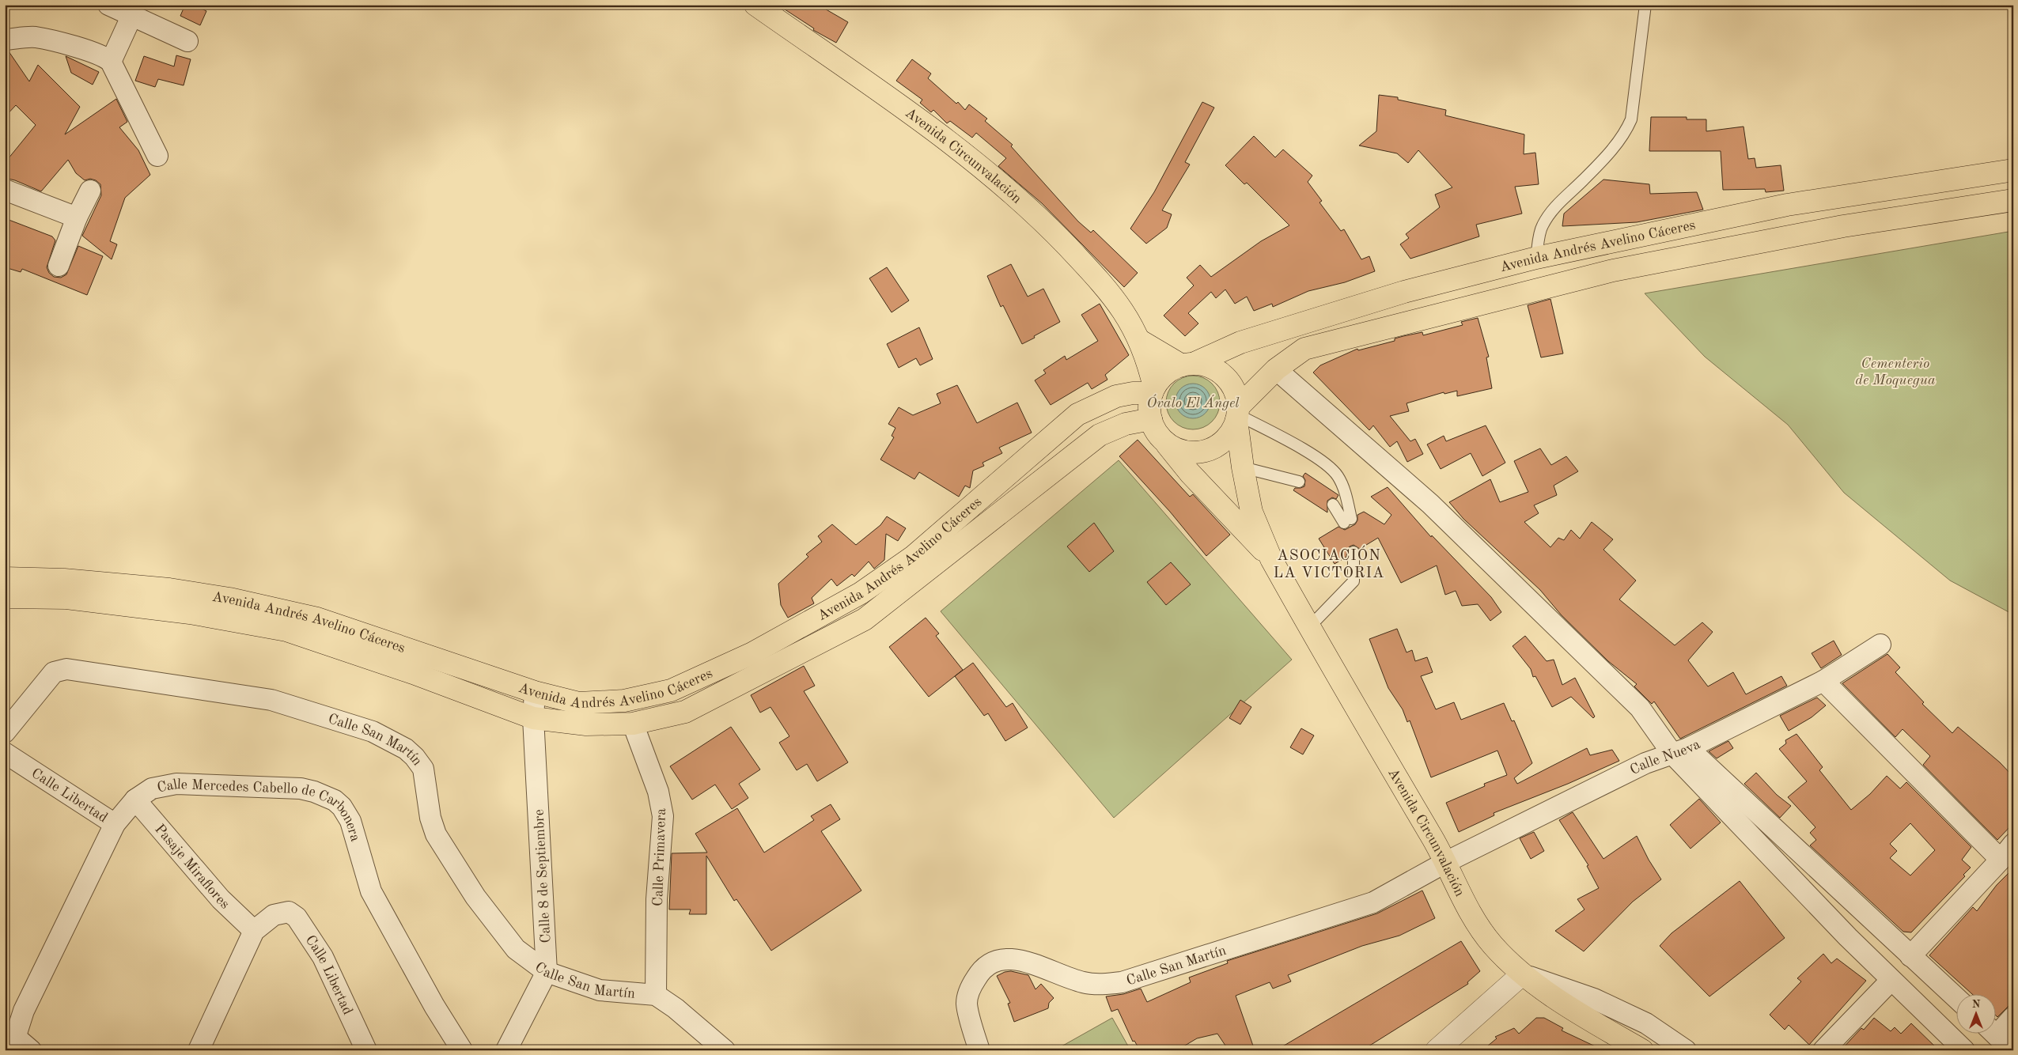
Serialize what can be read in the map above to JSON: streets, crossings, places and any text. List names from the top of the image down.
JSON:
{
  "streets": {
    "main road": ["Avenida Circunvalación", "Avenida Andrés Avelino Cáceres"],
    "street": [
      "Calle San Martín",
      "Calle Nueva",
      "Calle Libertad",
      "Calle Mercedes Cabello de Carbonera",
      "Calle Primavera",
      "Pasaje Miraflores",
      "Calle 8 de Septiembre"
    ]
  },
  "crossings": [
    ["Avenida Circunvalación", "Avenida Andrés Avelino Cáceres"],
    ["Avenida Circunvalación", "Calle San Martín"],
    ["Avenida Circunvalación", "Calle Nueva"],
    ["Avenida Andrés Avelino Cáceres", "Calle Primavera"],
    ["Avenida Andrés Avelino Cáceres", "Calle 8 de Septiembre"],
    ["Calle San Martín", "Calle Nueva"],
    ["Calle San Martín", "Calle Primavera"],
    ["Calle San Martín", "Calle 8 de Septiembre"],
    ["Calle Libertad", "Calle Mercedes Cabello de Carbonera"],
    ["Calle Libertad", "Pasaje Miraflores"],
    ["Calle Mercedes Cabello de Carbonera", "Pasaje Miraflores"]
  ],
  "districts": ["ASOCIACIÓN LA VICTORIA"],
  "parks": ["Cementerio de Moquegua", "Óvalo El Ángel"],
  "north": "top"
}
